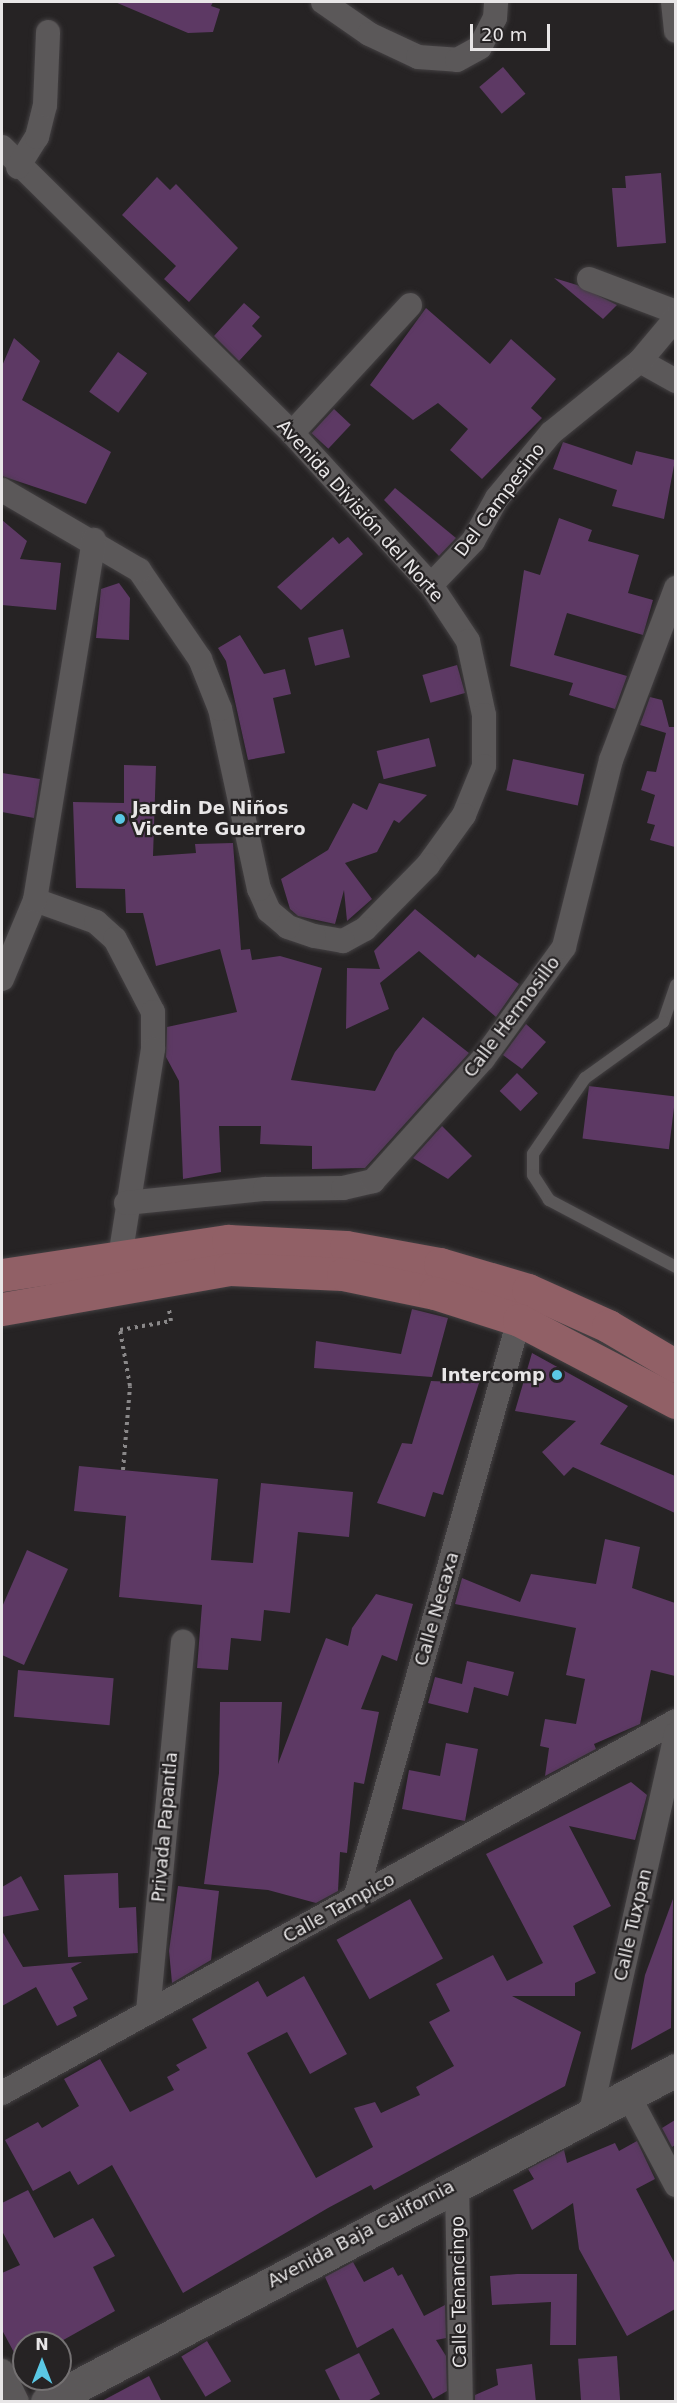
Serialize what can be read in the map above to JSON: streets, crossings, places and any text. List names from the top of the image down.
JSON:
{
  "streets": {
    "main road": ["Avenida Baja California"],
    "street": [
      "Del Campesino",
      "Avenida División del Norte",
      "Calle Hermosillo",
      "Calle Necaxa",
      "Privada Papantla",
      "Calle Tampico",
      "Calle Tuxpan",
      "Calle Tenancingo"
    ]
  },
  "crossings": [
    ["Del Campesino", "Avenida División del Norte"],
    ["Calle Necaxa", "Calle Tampico"],
    ["Privada Papantla", "Calle Tampico"],
    ["Calle Tuxpan", "Avenida Baja California"],
    ["Avenida Baja California", "Calle Tenancingo"]
  ],
  "places": ["Jardin De Niños Vicente Guerrero", "Intercomp"],
  "scale_bar": "20 m",
  "north": "top"
}
